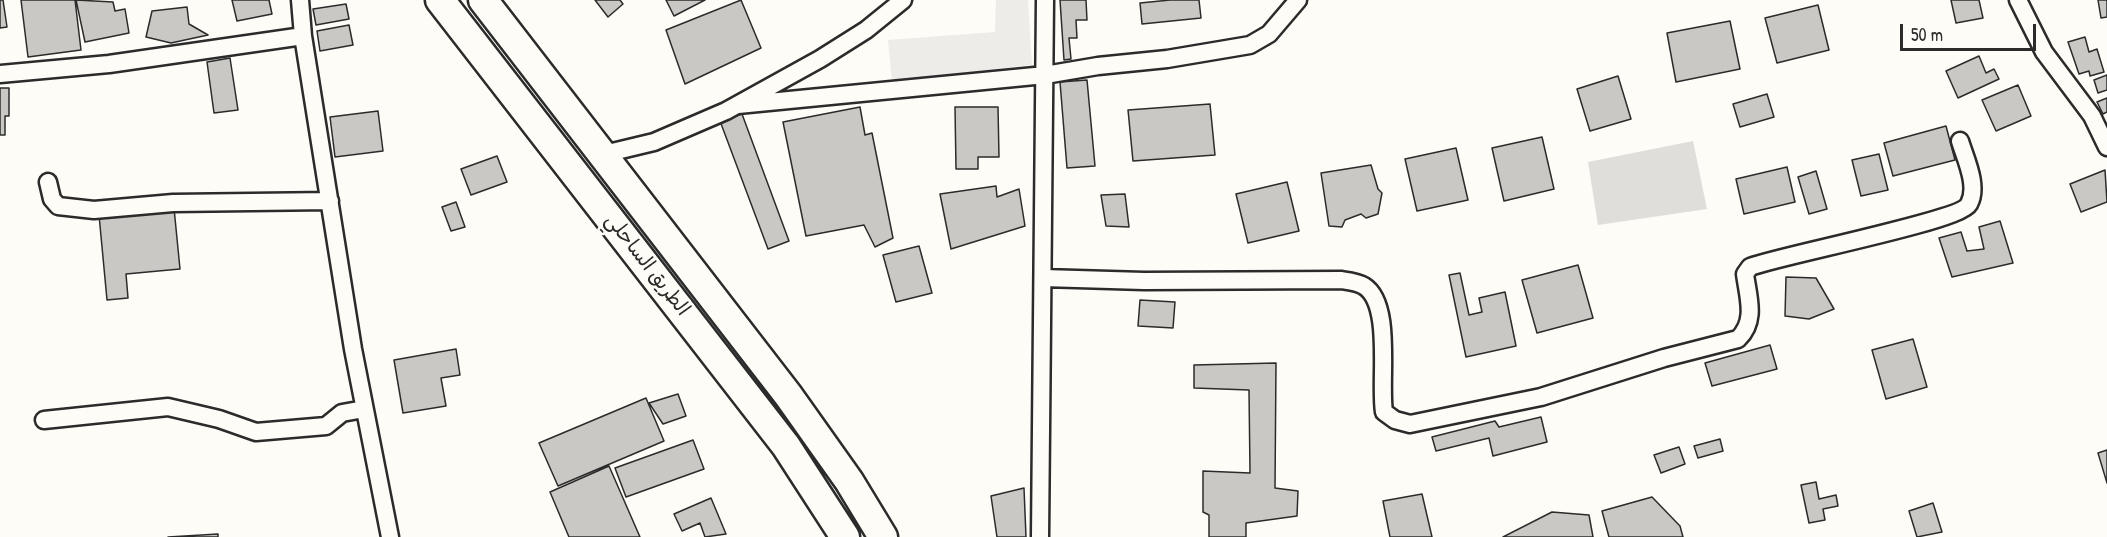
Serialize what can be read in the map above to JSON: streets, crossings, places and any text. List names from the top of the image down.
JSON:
{
  "streets": {
    "highway": ["الطريق الساحلي"]
  },
  "scale_bar": "50 m"
}
